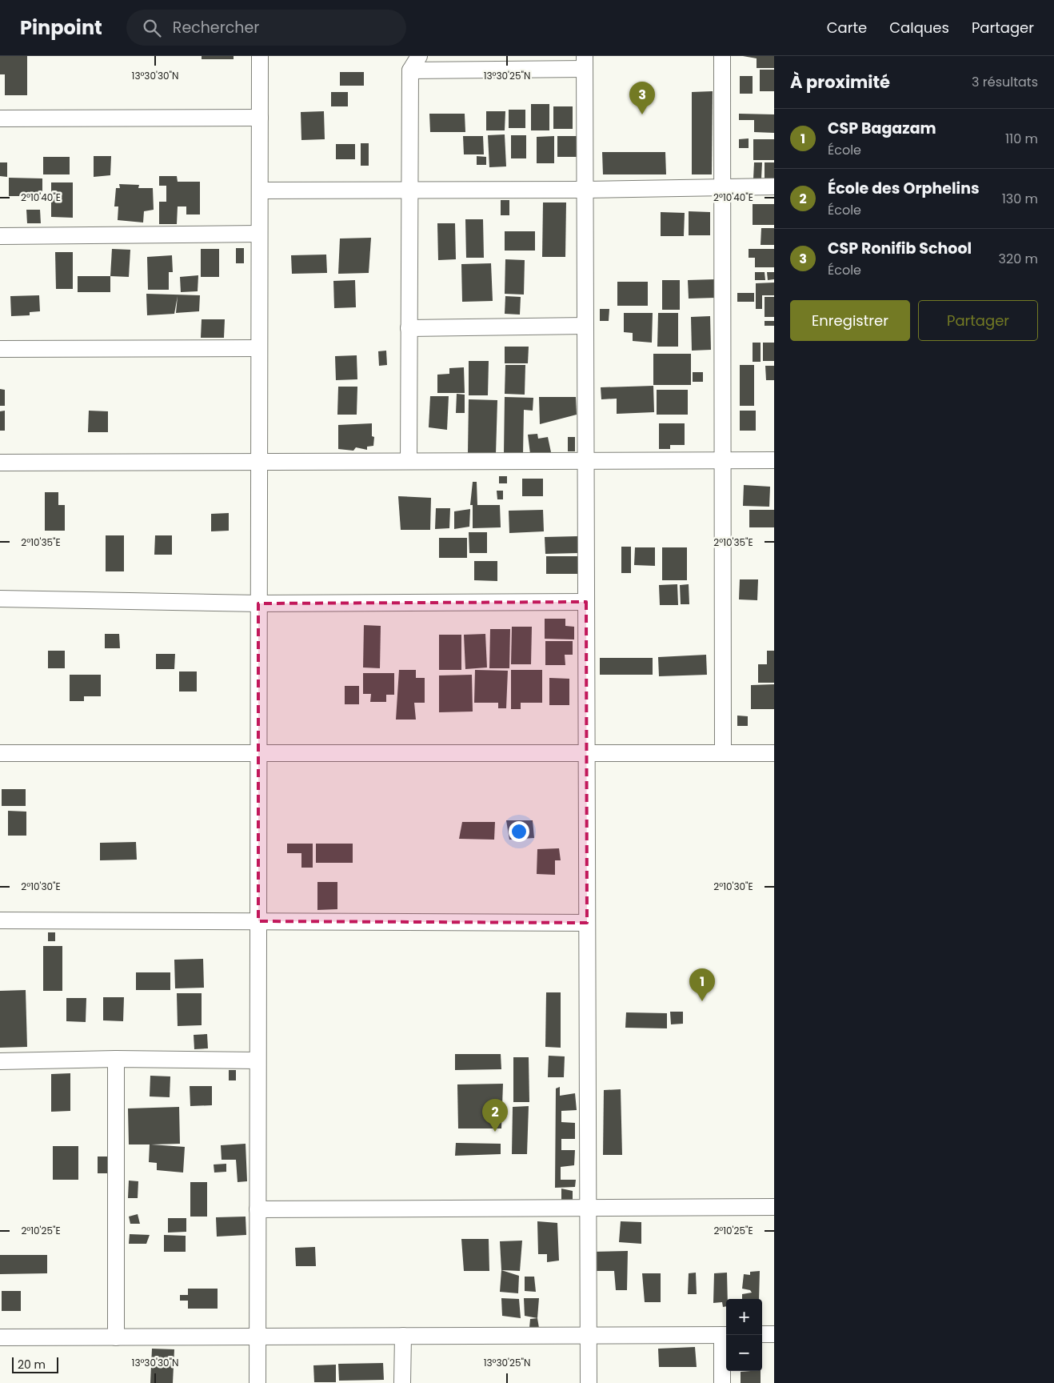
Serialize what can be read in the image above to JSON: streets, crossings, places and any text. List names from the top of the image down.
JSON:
{
  "scale_bar": "20 m",
  "page": {
    "header": "Pinpoint",
    "search": "Rechercher",
    "nav": ["Carte", "Calques", "Partager"],
    "heading": ["À proximité", "3 résultats"],
    "pins": ["3", "1", "2"],
    "list": [
      {
        "mark": "1",
        "name": "CSP Bagazam",
        "note": "École",
        "value": "110 m"
      },
      {
        "mark": "2",
        "name": "École des Orphelins",
        "note": "École",
        "value": "130 m"
      },
      {
        "mark": "3",
        "name": "CSP Ronifib School",
        "note": "École",
        "value": "320 m"
      }
    ],
    "buttons": ["Enregistrer", "Partager"],
    "map_buttons": ["+", "−"],
    "scale": "20 m"
  },
  "coordinates": [
    "13°30'30\"N",
    "13°30'25\"N",
    "2°10'40\"E",
    "2°10'35\"E",
    "2°10'30\"E",
    "2°10'25\"E"
  ]
}
